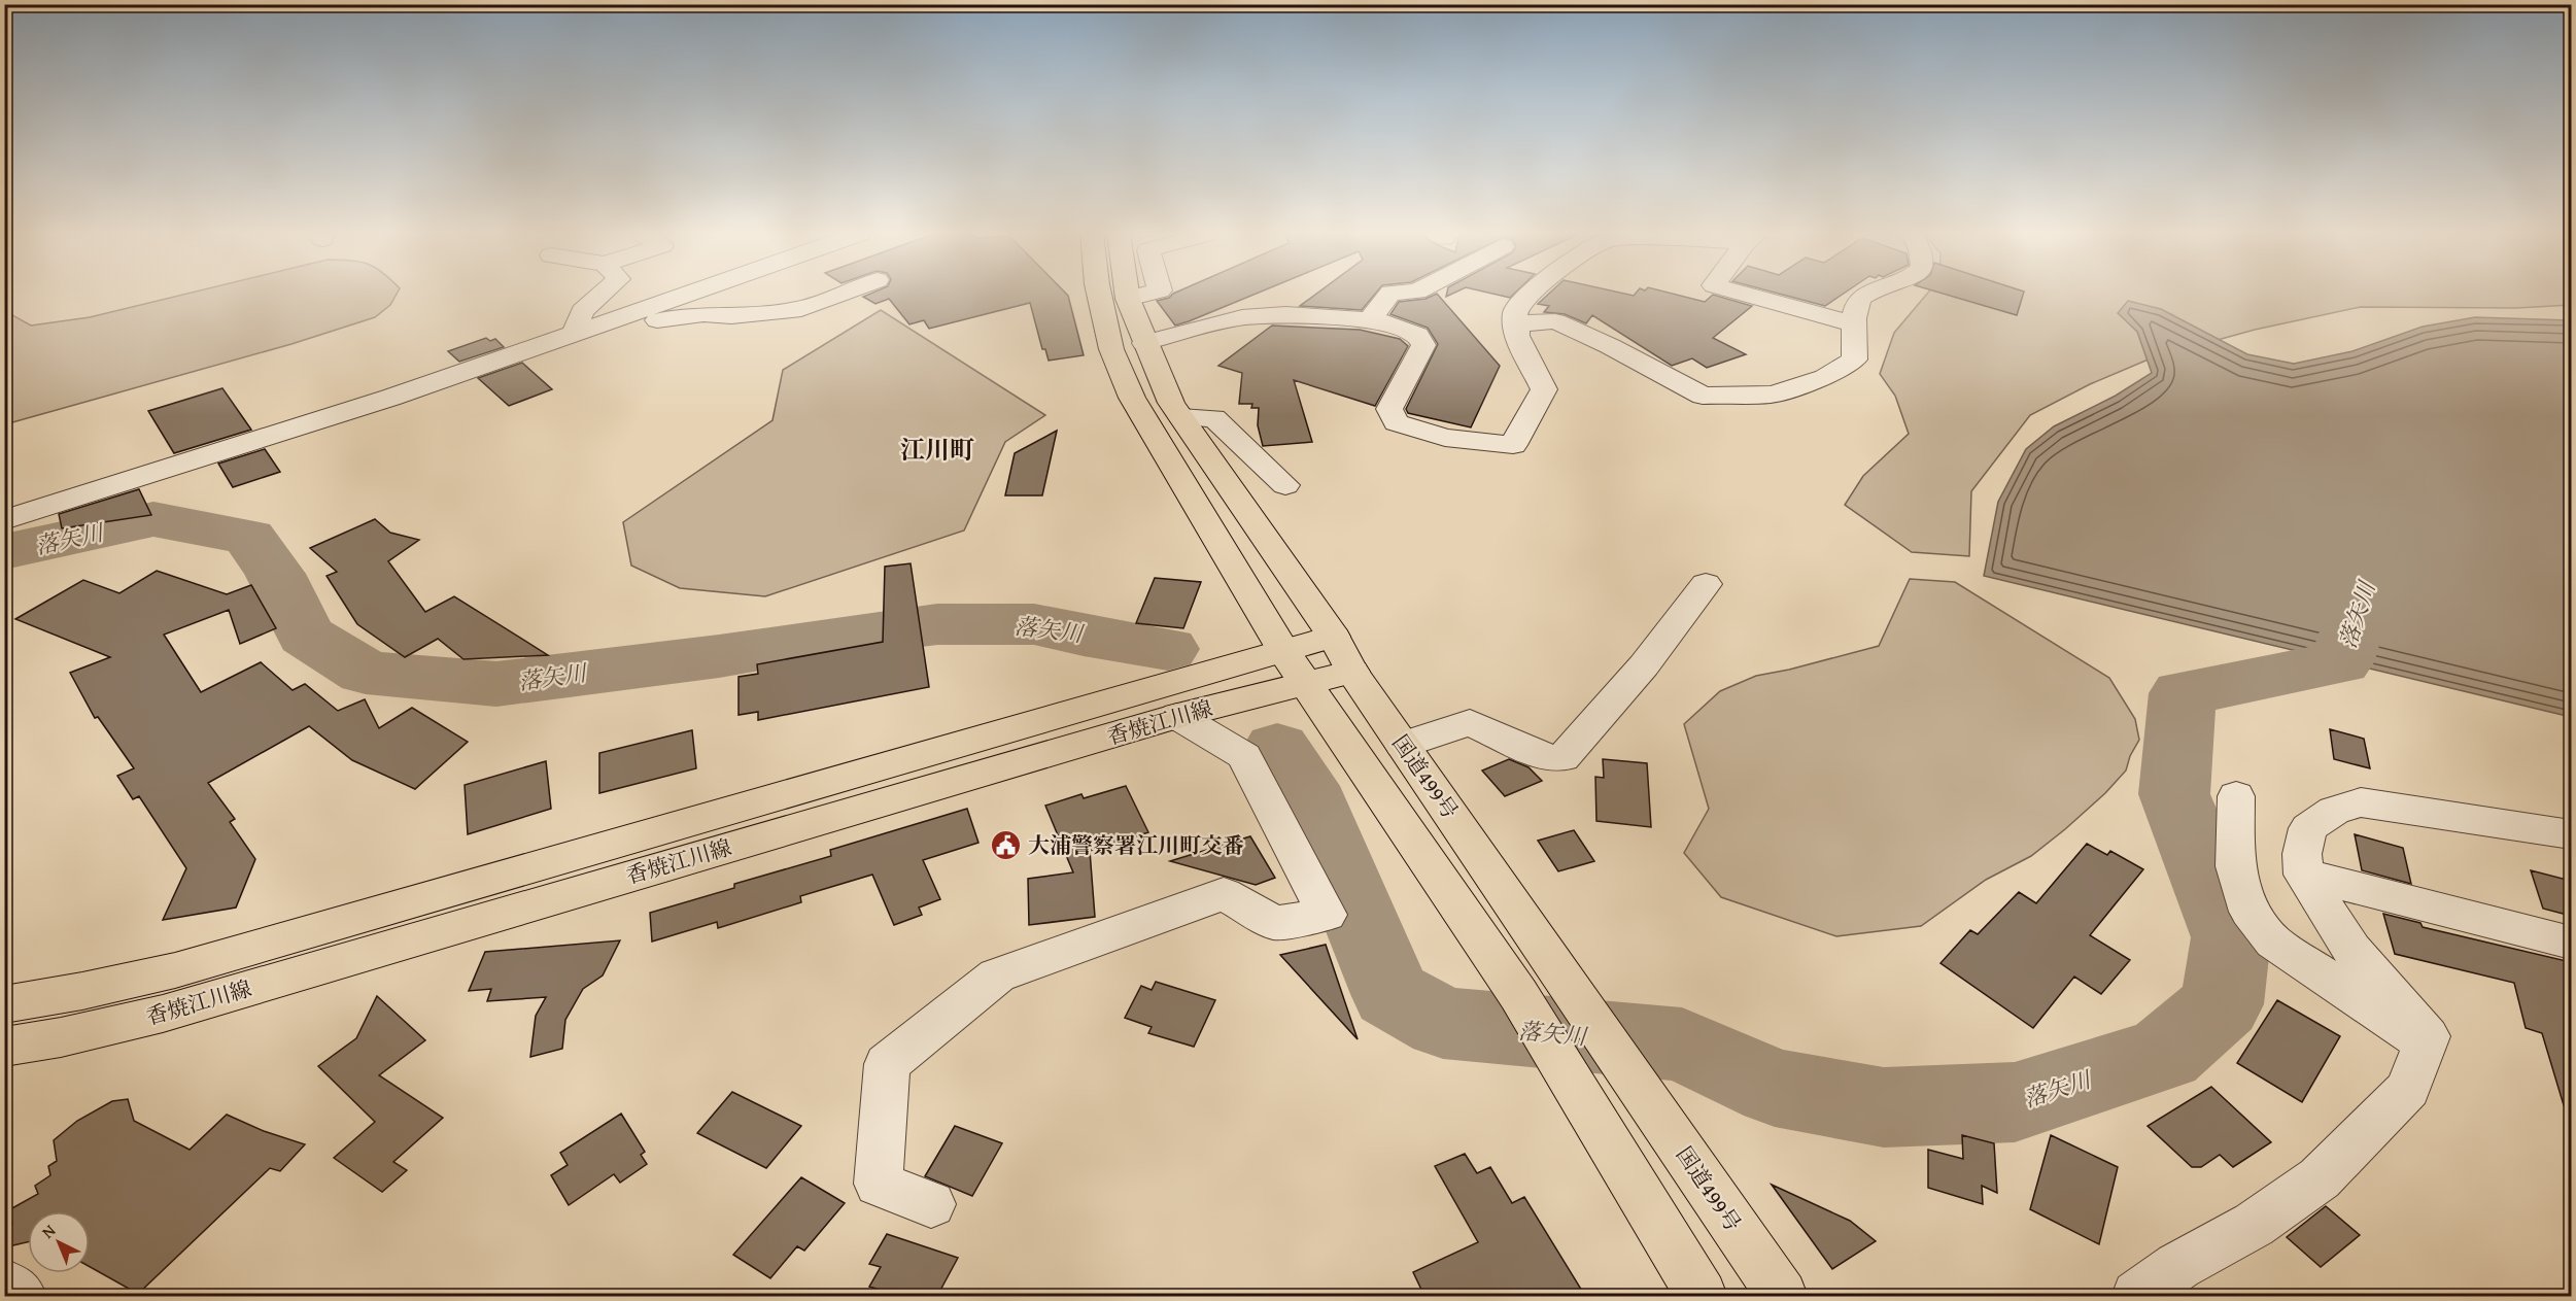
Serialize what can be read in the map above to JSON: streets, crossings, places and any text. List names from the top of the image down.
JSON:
{
  "streets": {
    "main road": ["香焼江川線", "国道499号"]
  },
  "crossings": [
    ["香焼江川線", "国道499号"]
  ],
  "districts": ["江川町"],
  "water": ["落矢川"],
  "places": {
    "public building": ["大浦警察署江川町交番"]
  },
  "north": "top left"
}
